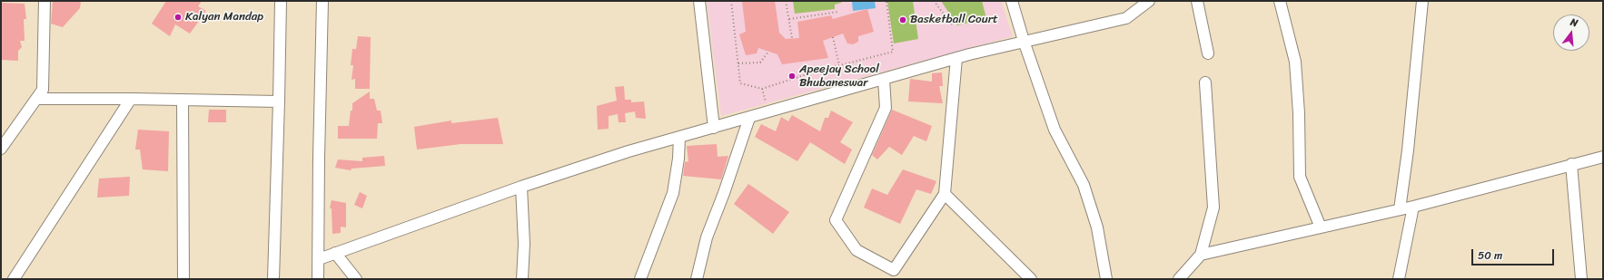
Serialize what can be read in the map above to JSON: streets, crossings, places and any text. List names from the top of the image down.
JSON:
{
  "places": ["Kalyan Mandap", "Basketball Court", "Apeejay School Bhubaneswar"],
  "scale_bar": "50 m",
  "north": "top"
}
